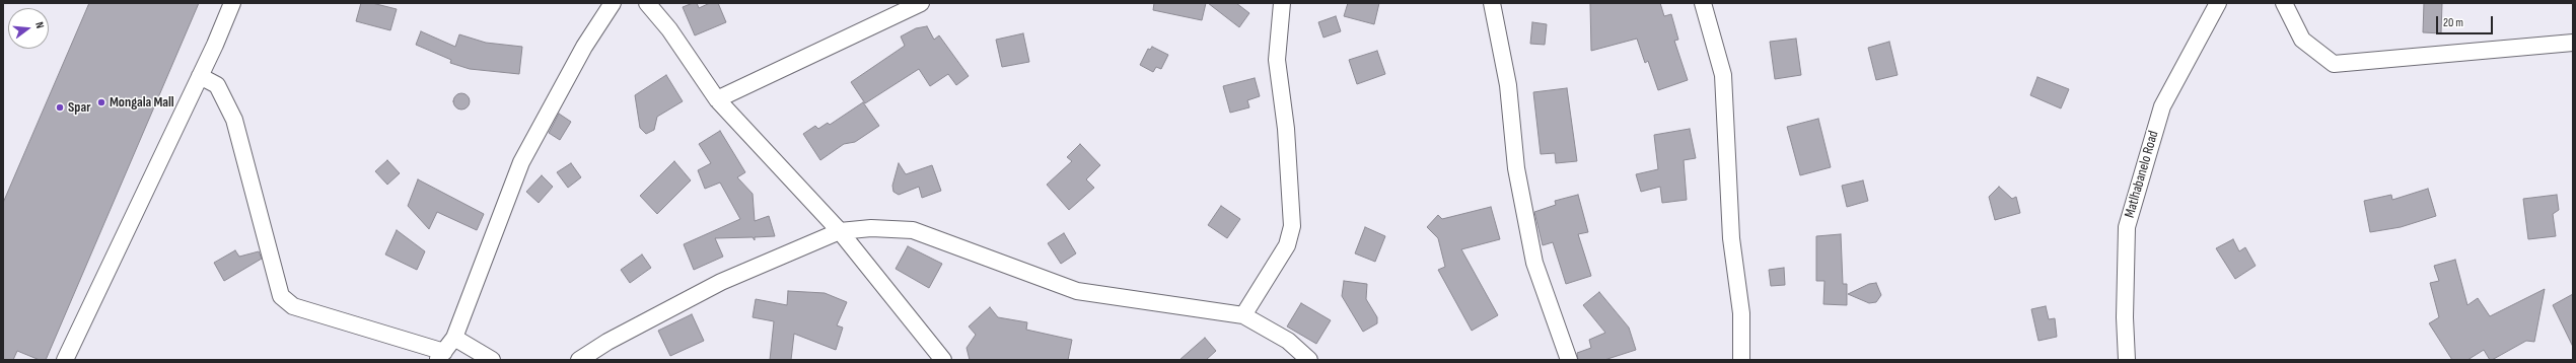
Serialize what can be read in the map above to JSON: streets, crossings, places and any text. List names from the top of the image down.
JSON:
{
  "streets": {
    "street": ["Matlhabanelo Road"]
  },
  "places": ["Mongala Mall", "Spar"],
  "scale_bar": "20 m",
  "north": "right"
}
